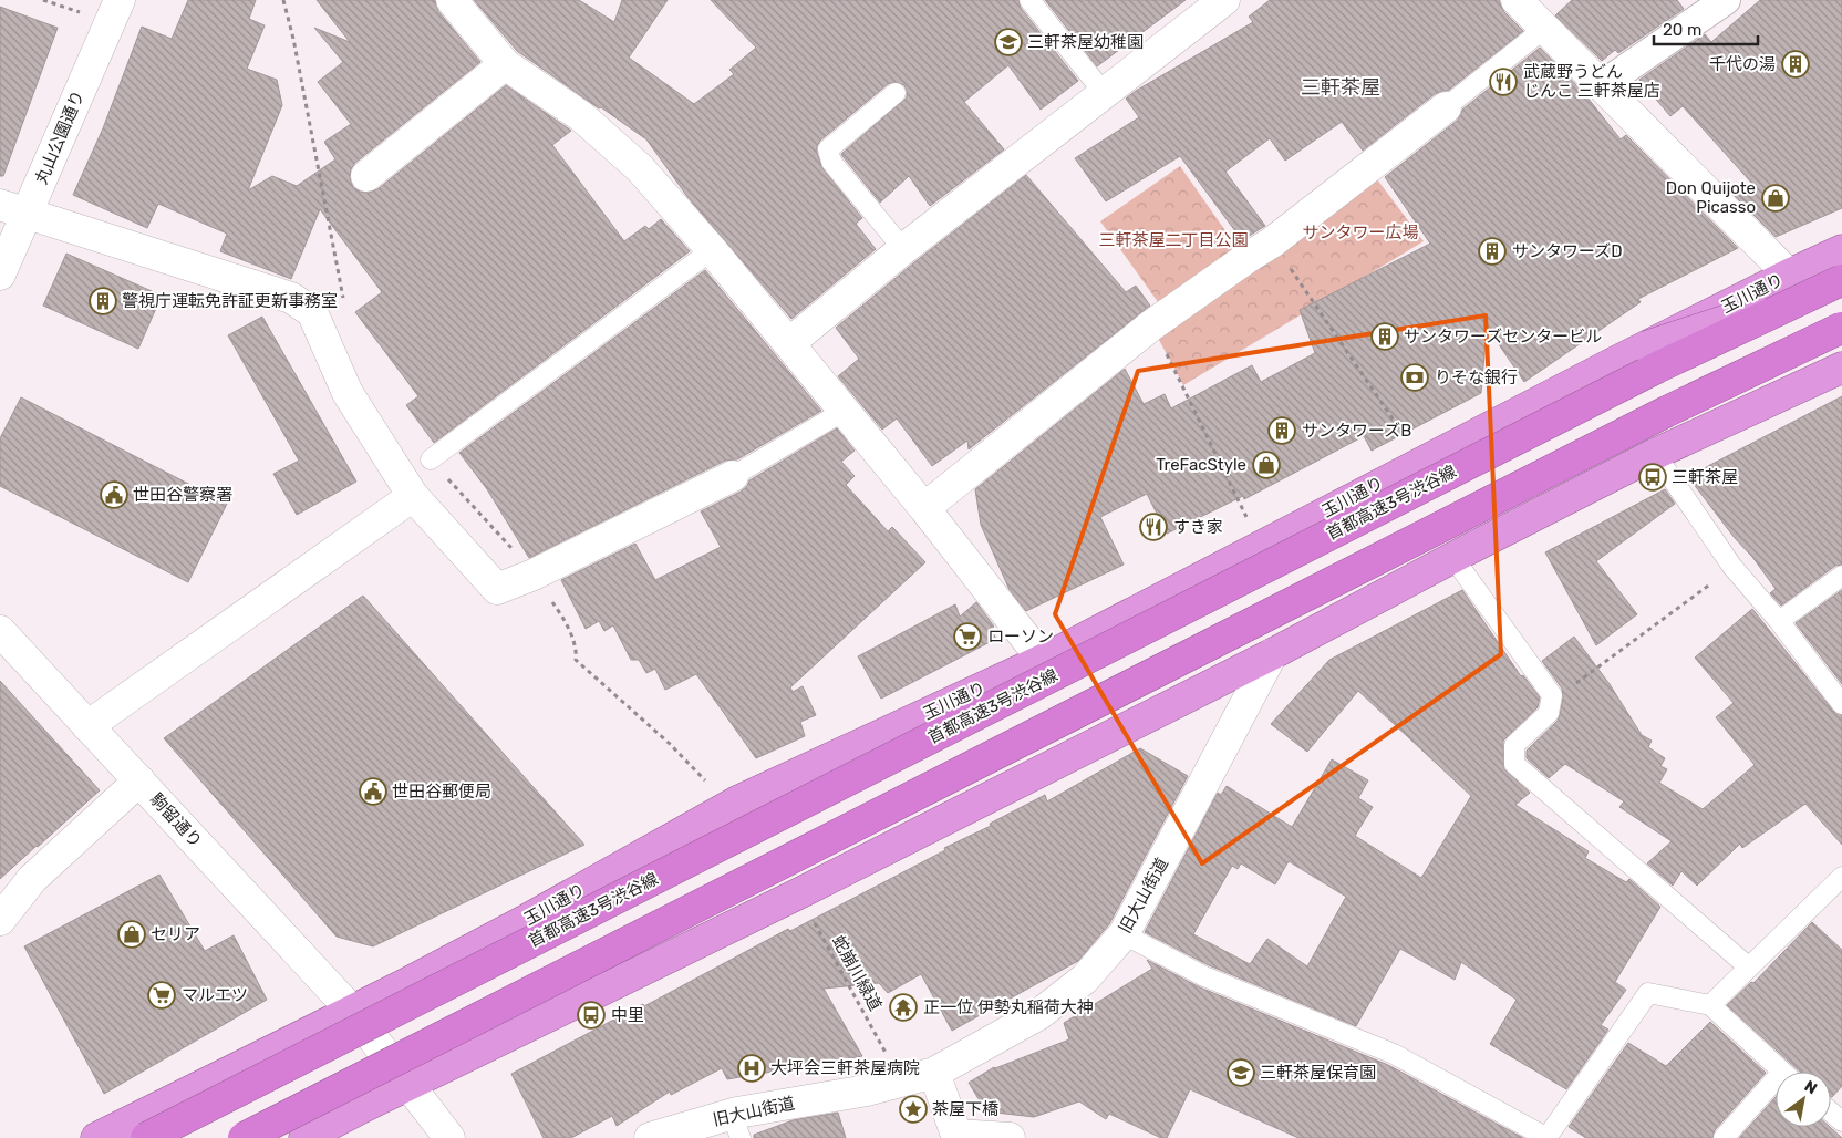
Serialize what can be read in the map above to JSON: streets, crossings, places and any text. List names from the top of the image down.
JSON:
{
  "streets": {
    "highway": ["玉川通り", "首都高速3号渋谷線"],
    "street": ["丸山公園通り", "駒留通り", "旧大山街道"],
    "path": ["蛇崩川緑道"]
  },
  "crossings": [
    ["玉川通り", "駒留通り"],
    ["旧大山街道", "蛇崩川緑道"]
  ],
  "districts": ["三軒茶屋"],
  "parks": ["サンタワー広場", "三軒茶屋二丁目公園"],
  "places": {
    "school or university": ["三軒茶屋幼稚園", "三軒茶屋保育園"],
    "building": [
      "千代の湯",
      "サンタワーズD",
      "警視庁運転免許証更新事務室",
      "サンタワーズセンタービル",
      "サンタワーズB"
    ],
    "restaurant": ["武蔵野うどん じんこ 三軒茶屋店", "すき家"],
    "shop": ["Don Quijote Picasso", "TreFacStyle", "セリア"],
    "bank": ["りそな銀行"],
    "bus stop": ["三軒茶屋", "中里"],
    "public building": ["世田谷警察署", "世田谷郵便局"],
    "supermarket": ["ローソン", "マルエツ"],
    "temple": ["正一位 伊勢丸稲荷大神"],
    "hospital": ["大坪会三軒茶屋病院"],
    "place": ["茶屋下橋"]
  },
  "scale_bar": "20 m",
  "north": "top right"
}
